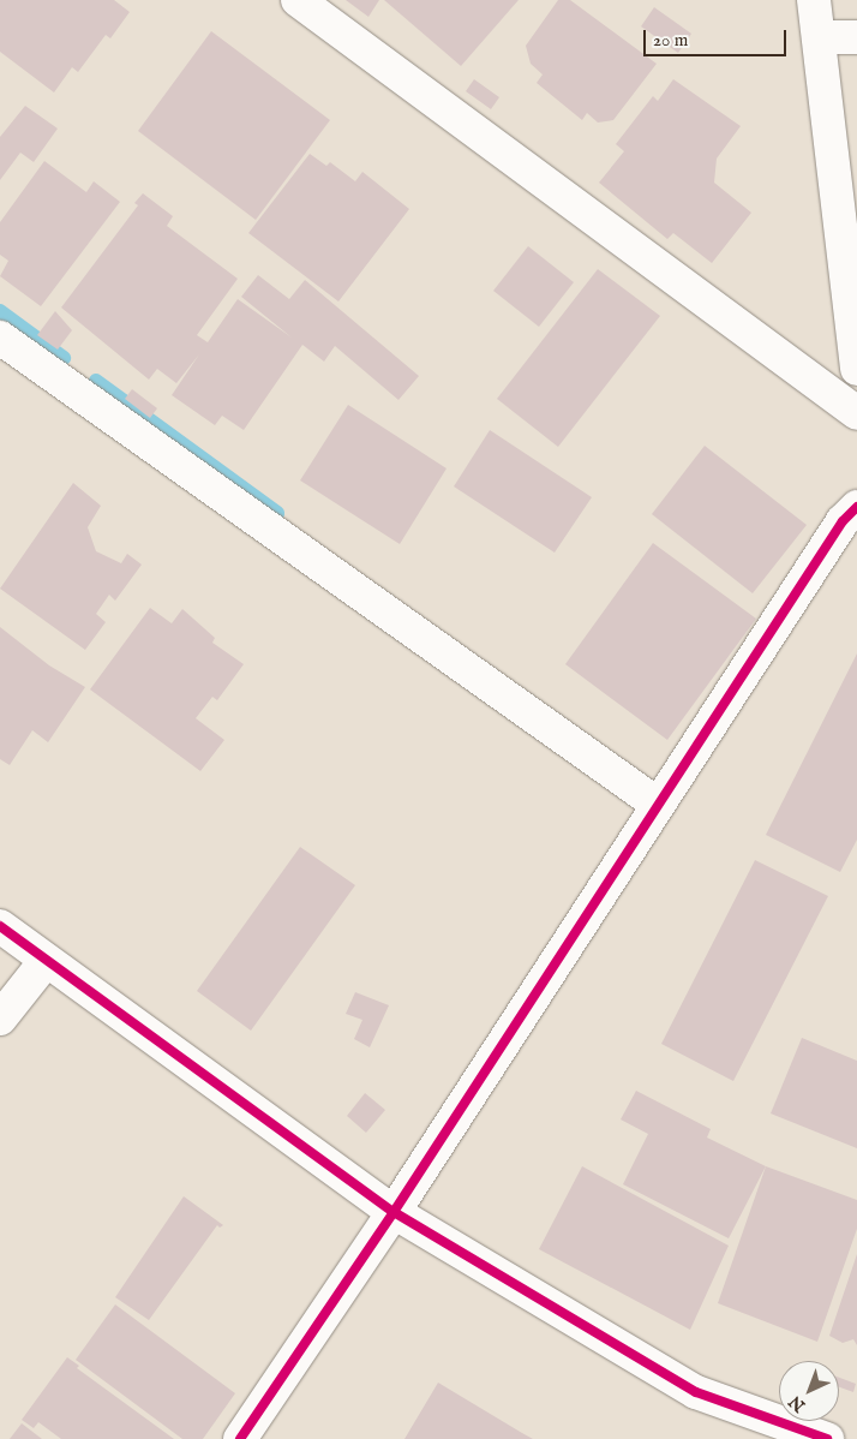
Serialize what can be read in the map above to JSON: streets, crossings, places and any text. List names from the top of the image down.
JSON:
{
  "scale_bar": "20 m",
  "north": "bottom left"
}
